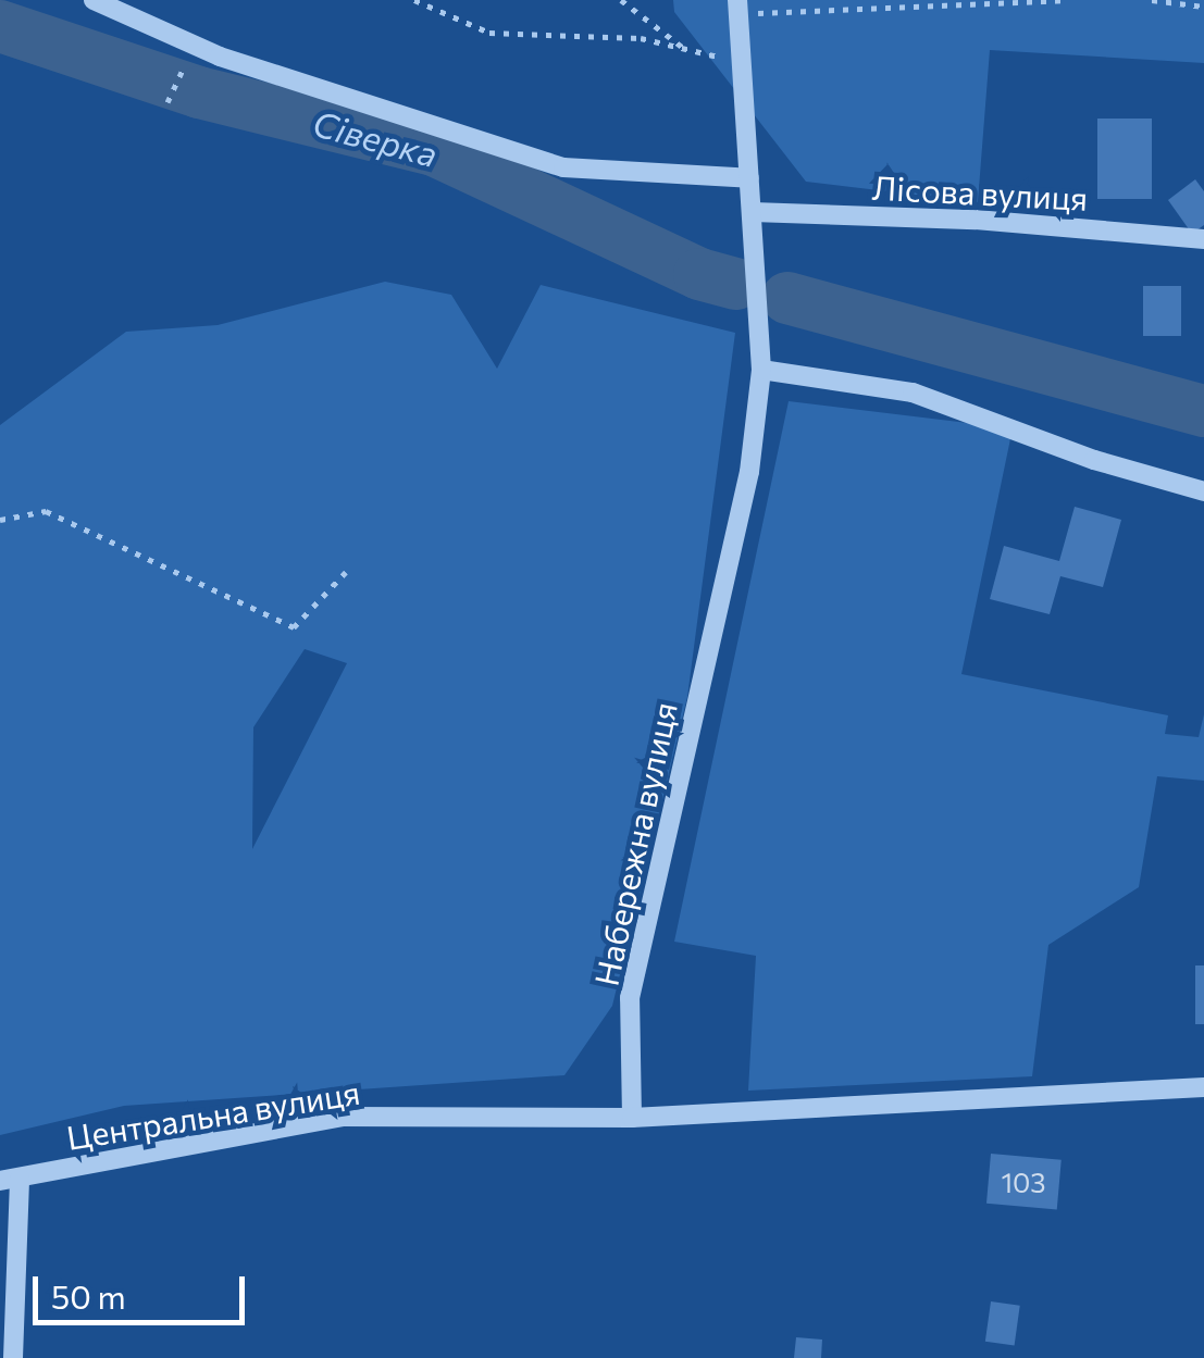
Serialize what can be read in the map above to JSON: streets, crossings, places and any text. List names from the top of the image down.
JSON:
{
  "streets": {
    "street": ["Лісова вулиця", "Набережна вулиця", "Центральна вулиця"]
  },
  "crossings": [
    ["Лісова вулиця", "Набережна вулиця"],
    ["Набережна вулиця", "Центральна вулиця"]
  ],
  "water": ["Сіверка"],
  "house_numbers": ["103"],
  "scale_bar": "50 m"
}
